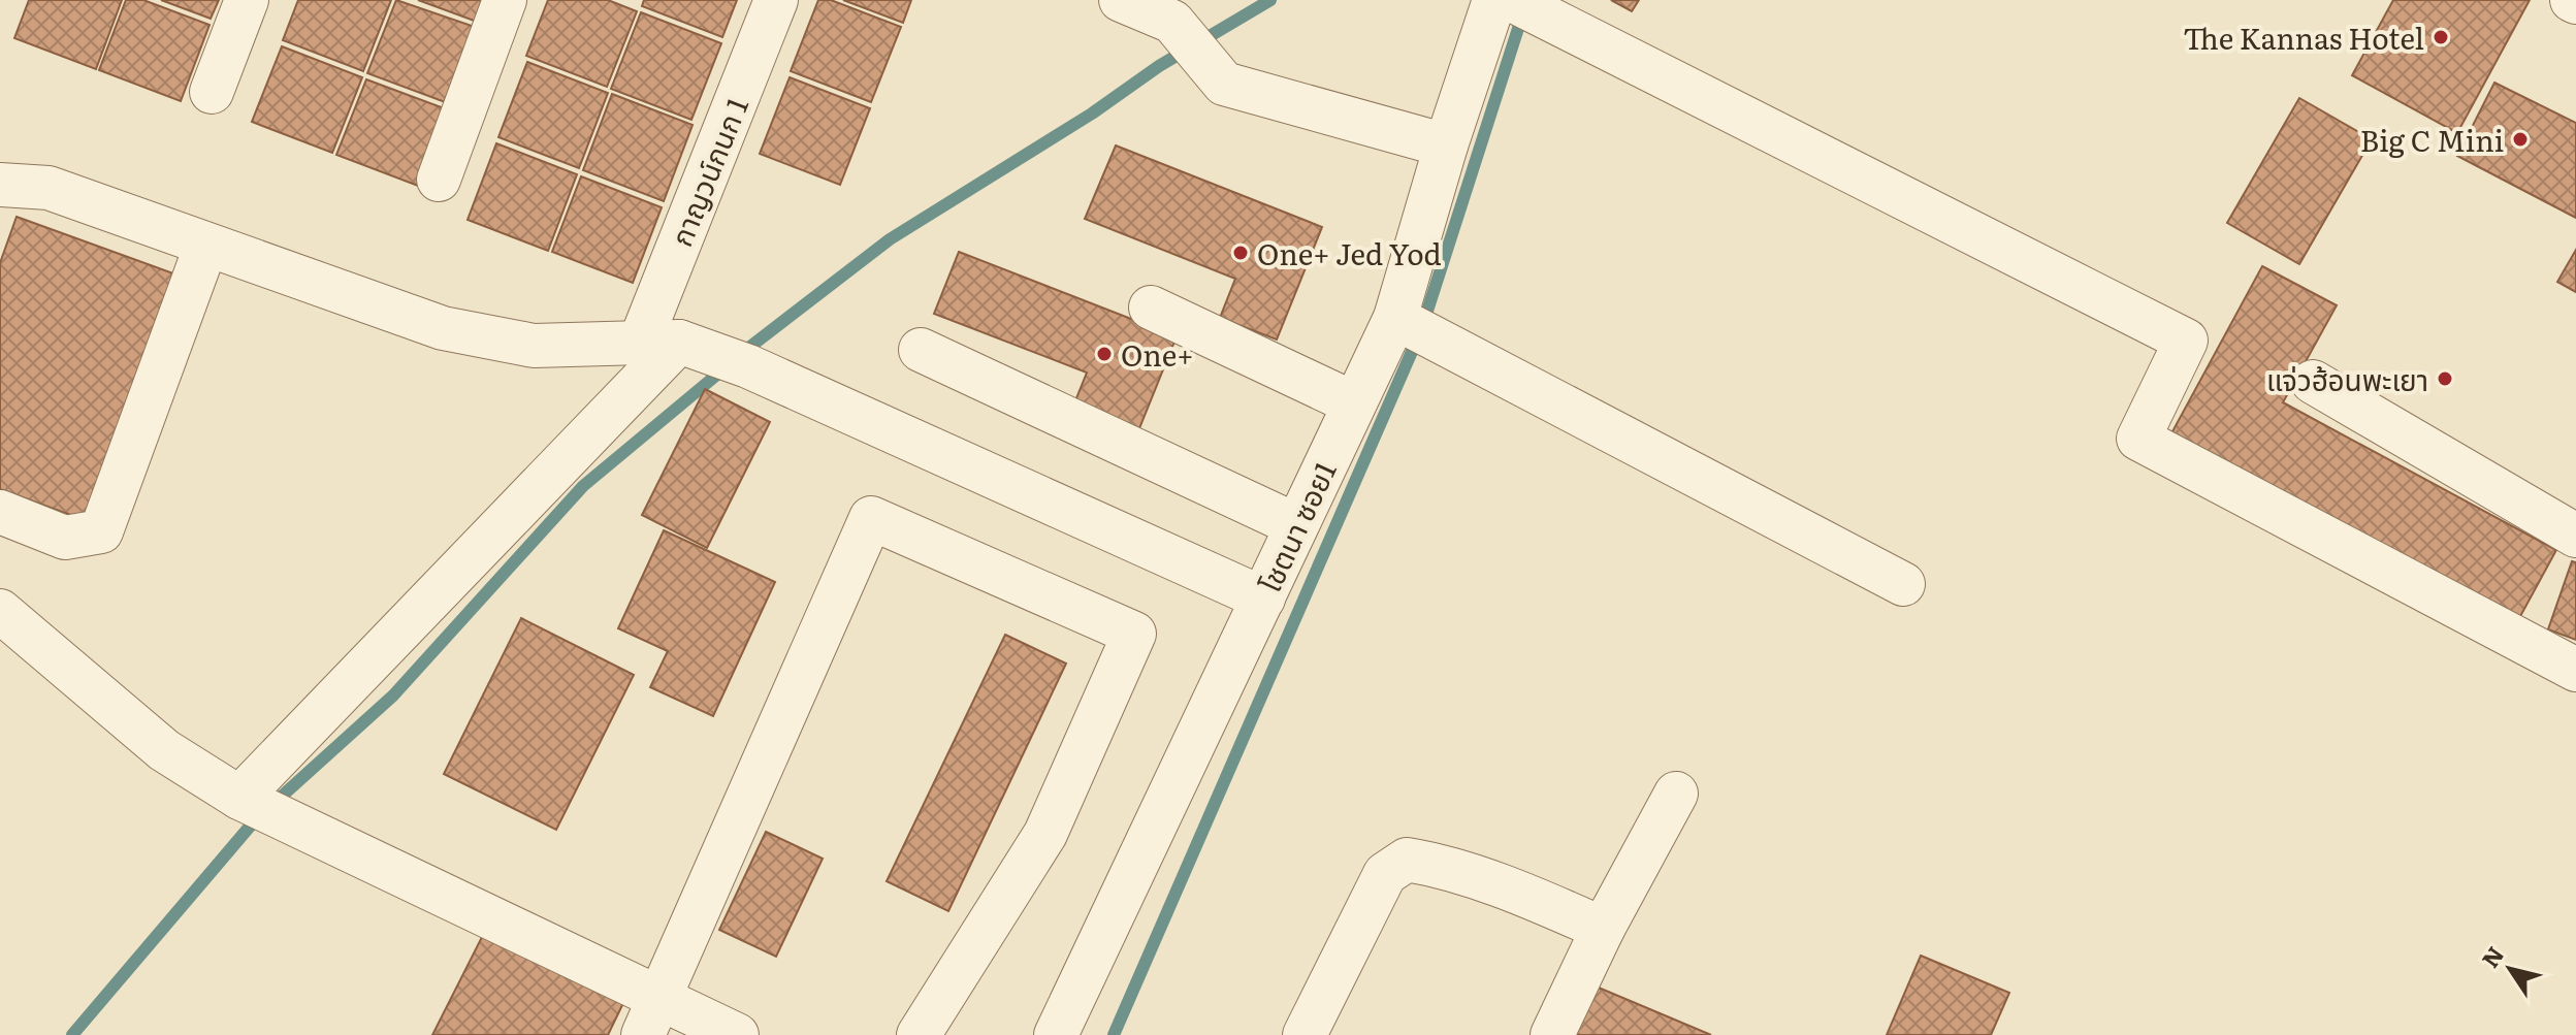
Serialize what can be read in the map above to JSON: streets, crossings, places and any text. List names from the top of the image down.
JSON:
{
  "streets": {
    "street": ["กาญวน์กนก 1", "โชตนา ซอย1"]
  },
  "places": [
    "The Kannas Hotel",
    "Big C Mini",
    "One+ Jed Yod",
    "One+",
    "แจ่วฮ้อนพะเยา"
  ],
  "north": "top left"
}
